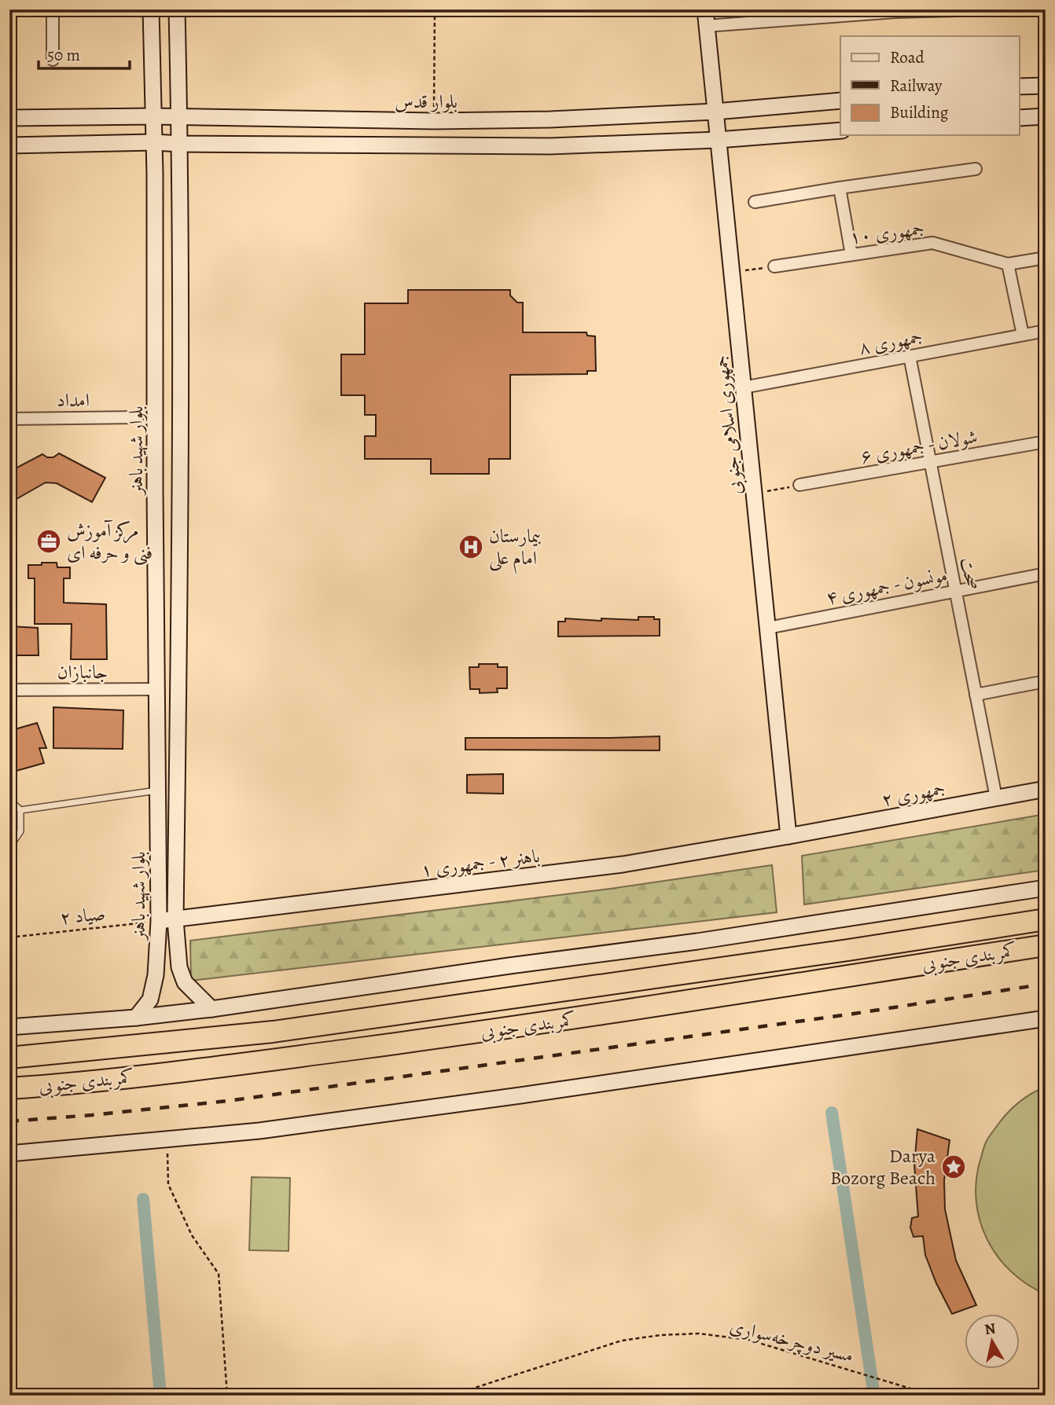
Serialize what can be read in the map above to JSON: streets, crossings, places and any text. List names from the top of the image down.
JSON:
{
  "streets": {
    "highway": ["کمربندی جنوبی"],
    "main road": [
      "بلوار قدس",
      "جمهوری اسلامی جنوبی",
      "بلوار شهید باهنر",
      "جمهوری ۲",
      "باهنر ۲ - جمهوری ۱"
    ],
    "street": [
      "جمهوری ۱۰",
      "جمهوری ۸",
      "امداد",
      "شولان - جمهوری ۶",
      "صحت",
      "مونسون - جمهوری ۴",
      "جانبازان"
    ],
    "path": ["صیاد ۲", "مسیر دوچرخه‌سواری"]
  },
  "crossings": [
    ["بلوار قدس", "جمهوری اسلامی جنوبی"],
    ["بلوار قدس", "بلوار شهید باهنر"],
    ["جمهوری ۸", "جمهوری اسلامی جنوبی"],
    ["جمهوری ۸", "صحت"],
    ["جمهوری اسلامی جنوبی", "مونسون - جمهوری ۴"],
    ["جمهوری اسلامی جنوبی", "جمهوری ۲"],
    ["جمهوری اسلامی جنوبی", "باهنر ۲ - جمهوری ۱"],
    ["شولان - جمهوری ۶", "صحت"],
    ["بلوار شهید باهنر", "جانبازان"],
    ["بلوار شهید باهنر", "باهنر ۲ - جمهوری ۱"],
    ["بلوار شهید باهنر", "صیاد ۲"],
    ["صحت", "مونسون - جمهوری ۴"],
    ["صحت", "جمهوری ۲"],
    ["جمهوری ۲", "باهنر ۲ - جمهوری ۱"],
    ["باهنر ۲ - جمهوری ۱", "صیاد ۲"]
  ],
  "places": {
    "office": ["مرکز آموزش فنی و حرفه ای"],
    "hospital": ["بیمارستان امام علی"],
    "place": ["Darya Bozorg Beach"]
  },
  "legend": ["Road", "Railway", "Building"],
  "scale_bar": "50 m",
  "north": "top"
}
